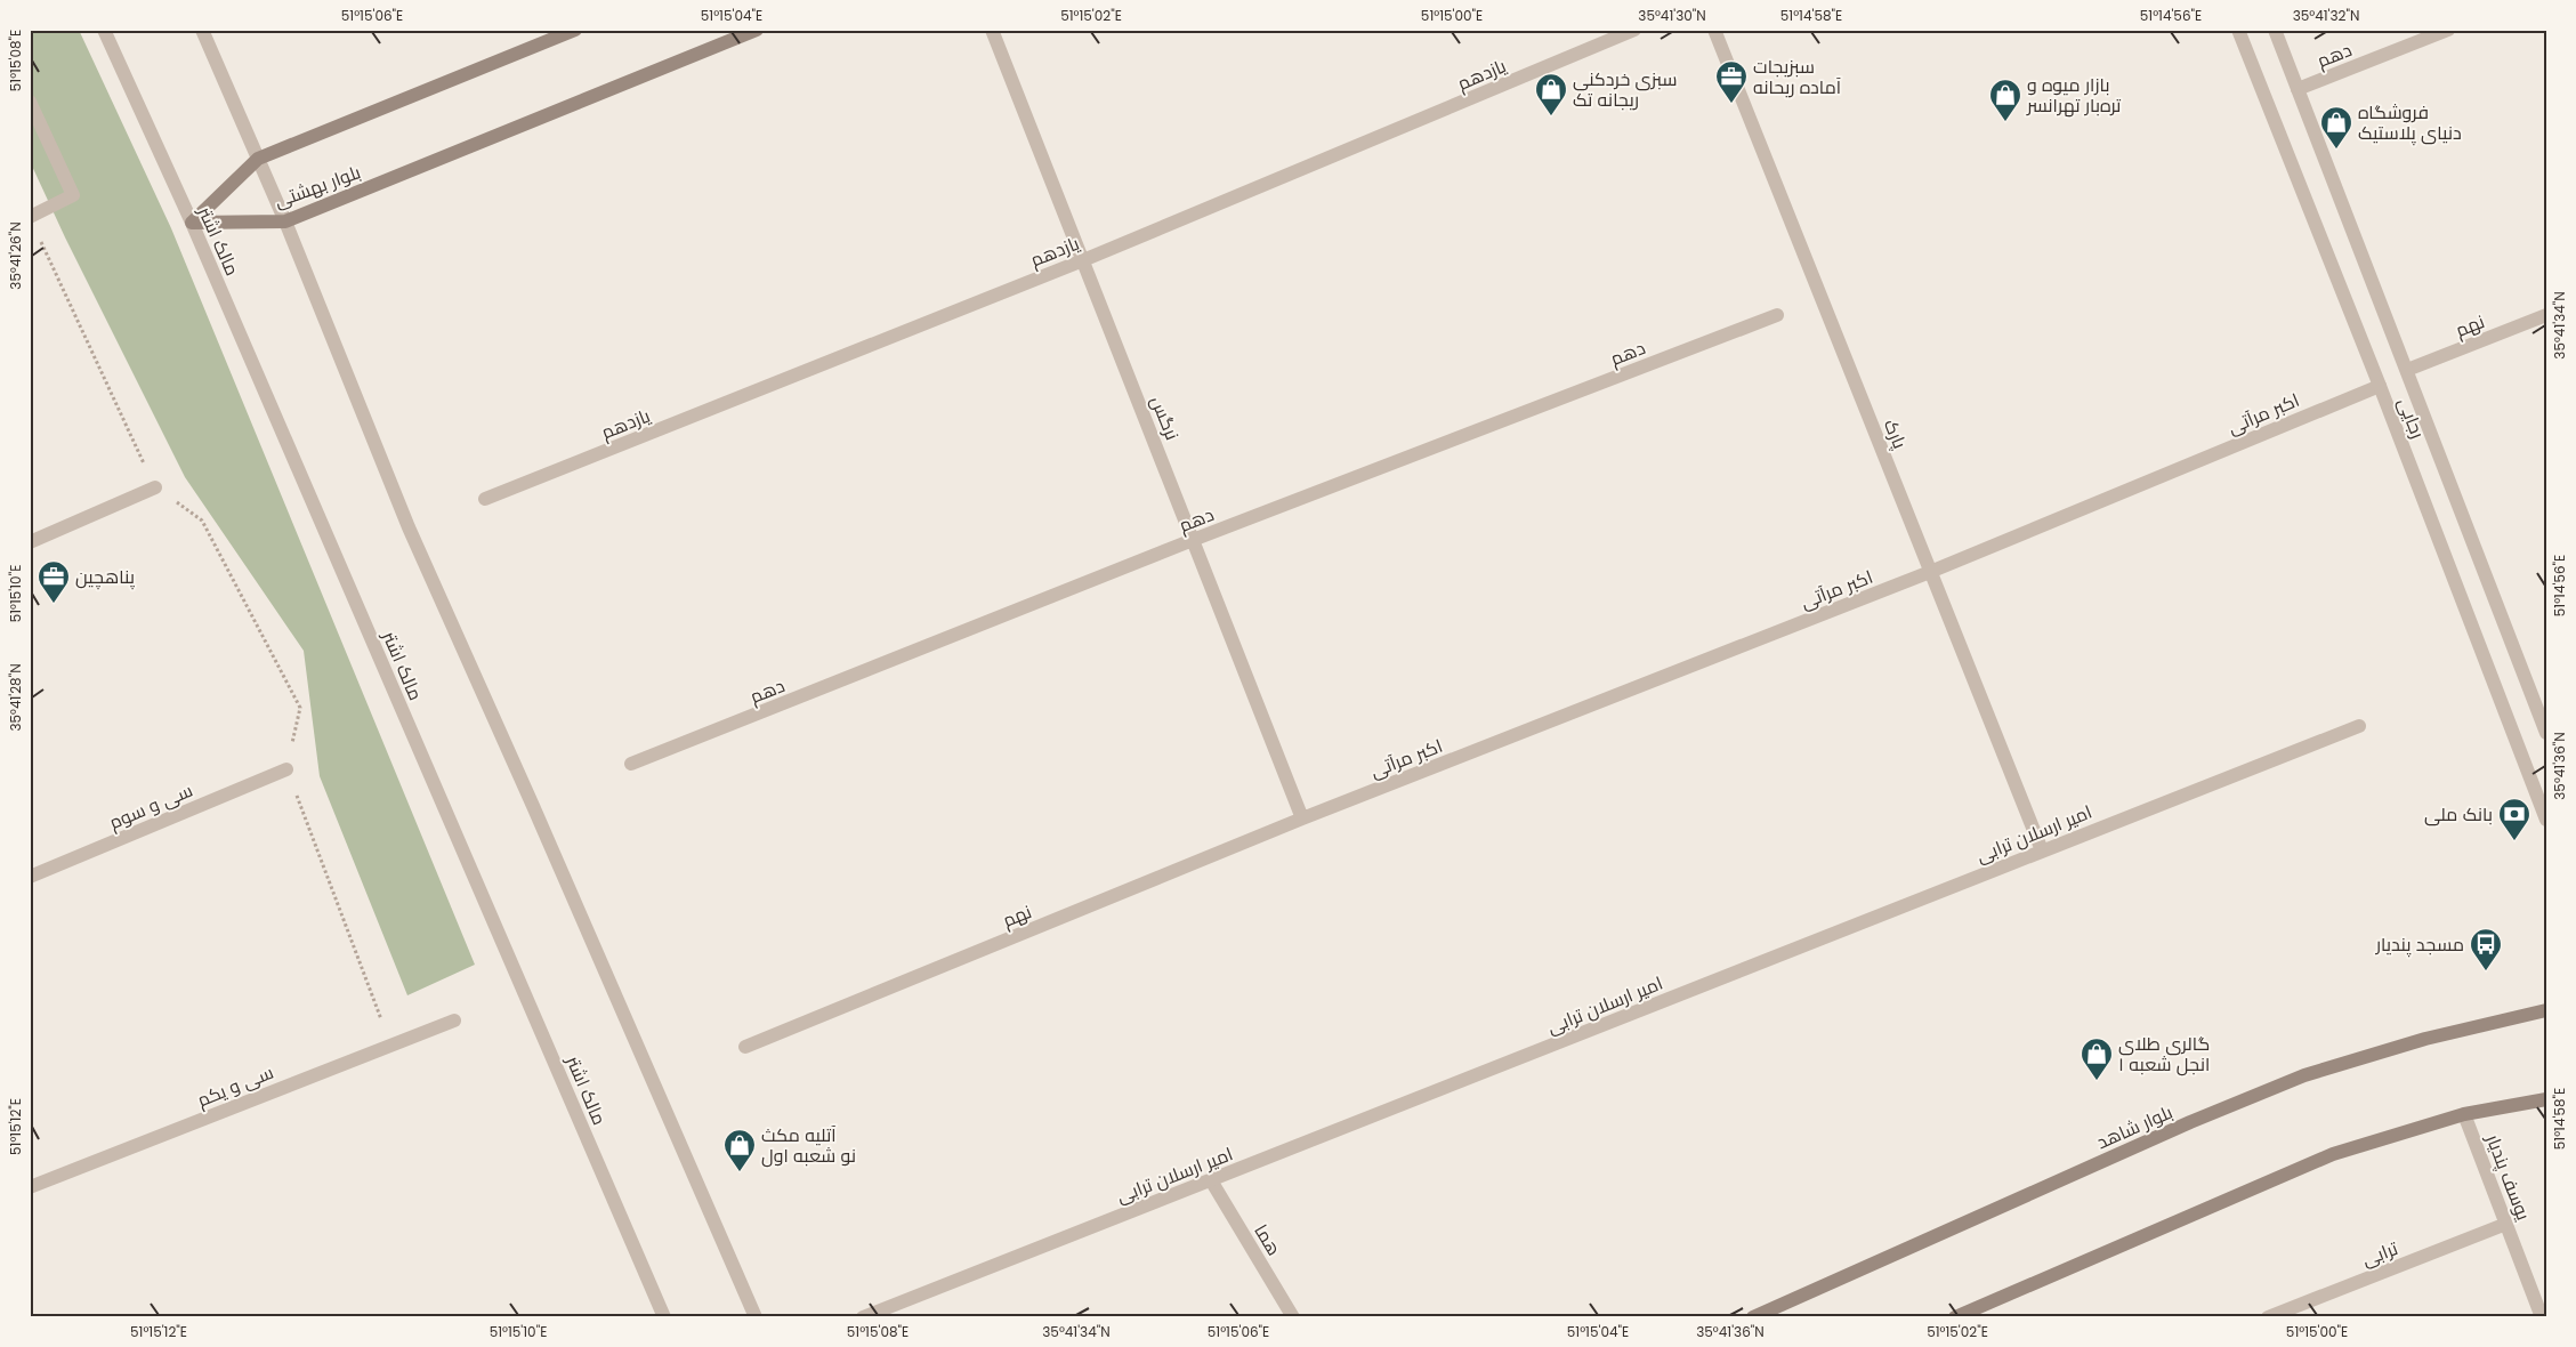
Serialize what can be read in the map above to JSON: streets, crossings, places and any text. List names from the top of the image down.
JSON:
{
  "streets": {
    "main road": ["بلوار بهشتی", "بلوار شاهد"],
    "street": [
      "دهم",
      "یازدهم",
      "مالک اشتر",
      "نهم",
      "اکبر مرآتی",
      "نرگس",
      "رجایی",
      "پارک",
      "سی و سوم",
      "امیر ارسلان ترابی",
      "سی و یکم",
      "یوسف پندیار",
      "هما",
      "ترابی"
    ]
  },
  "crossings": [
    ["دهم", "نرگس"],
    ["دهم", "رجایی"],
    ["یازدهم", "نرگس"],
    ["بلوار بهشتی", "مالک اشتر"],
    ["نهم", "اکبر مرآتی"],
    ["نهم", "نرگس"],
    ["نهم", "رجایی"],
    ["اکبر مرآتی", "نرگس"],
    ["اکبر مرآتی", "رجایی"],
    ["اکبر مرآتی", "پارک"],
    ["پارک", "امیر ارسلان ترابی"],
    ["امیر ارسلان ترابی", "هما"],
    ["یوسف پندیار", "ترابی"]
  ],
  "places": {
    "office": ["سبزیجات آماده ریحانه", "پناهچین"],
    "shop": [
      "سبزی خردکنی ریجانه تک",
      "بازار میوه و تره‌بار تهرانسر",
      "فروشگاه دنیای پلاستیک",
      "گالری طلای انجل شعبه ۱",
      "آتلیه مکث نو شعبه اول"
    ],
    "bank": ["بانک ملی"],
    "bus stop": ["مسجد پندیار"]
  },
  "coordinates": [
    "51°15'06\"E",
    "51°15'04\"E",
    "51°15'02\"E",
    "51°15'00\"E",
    "35°41'30\"N",
    "51°14'58\"E",
    "51°14'56\"E",
    "35°41'32\"N",
    "51°15'08\"E",
    "35°41'26\"N",
    "35°41'34\"N",
    "51°15'10\"E",
    "35°41'28\"N",
    "35°41'36\"N",
    "51°15'12\"E"
  ]
}
